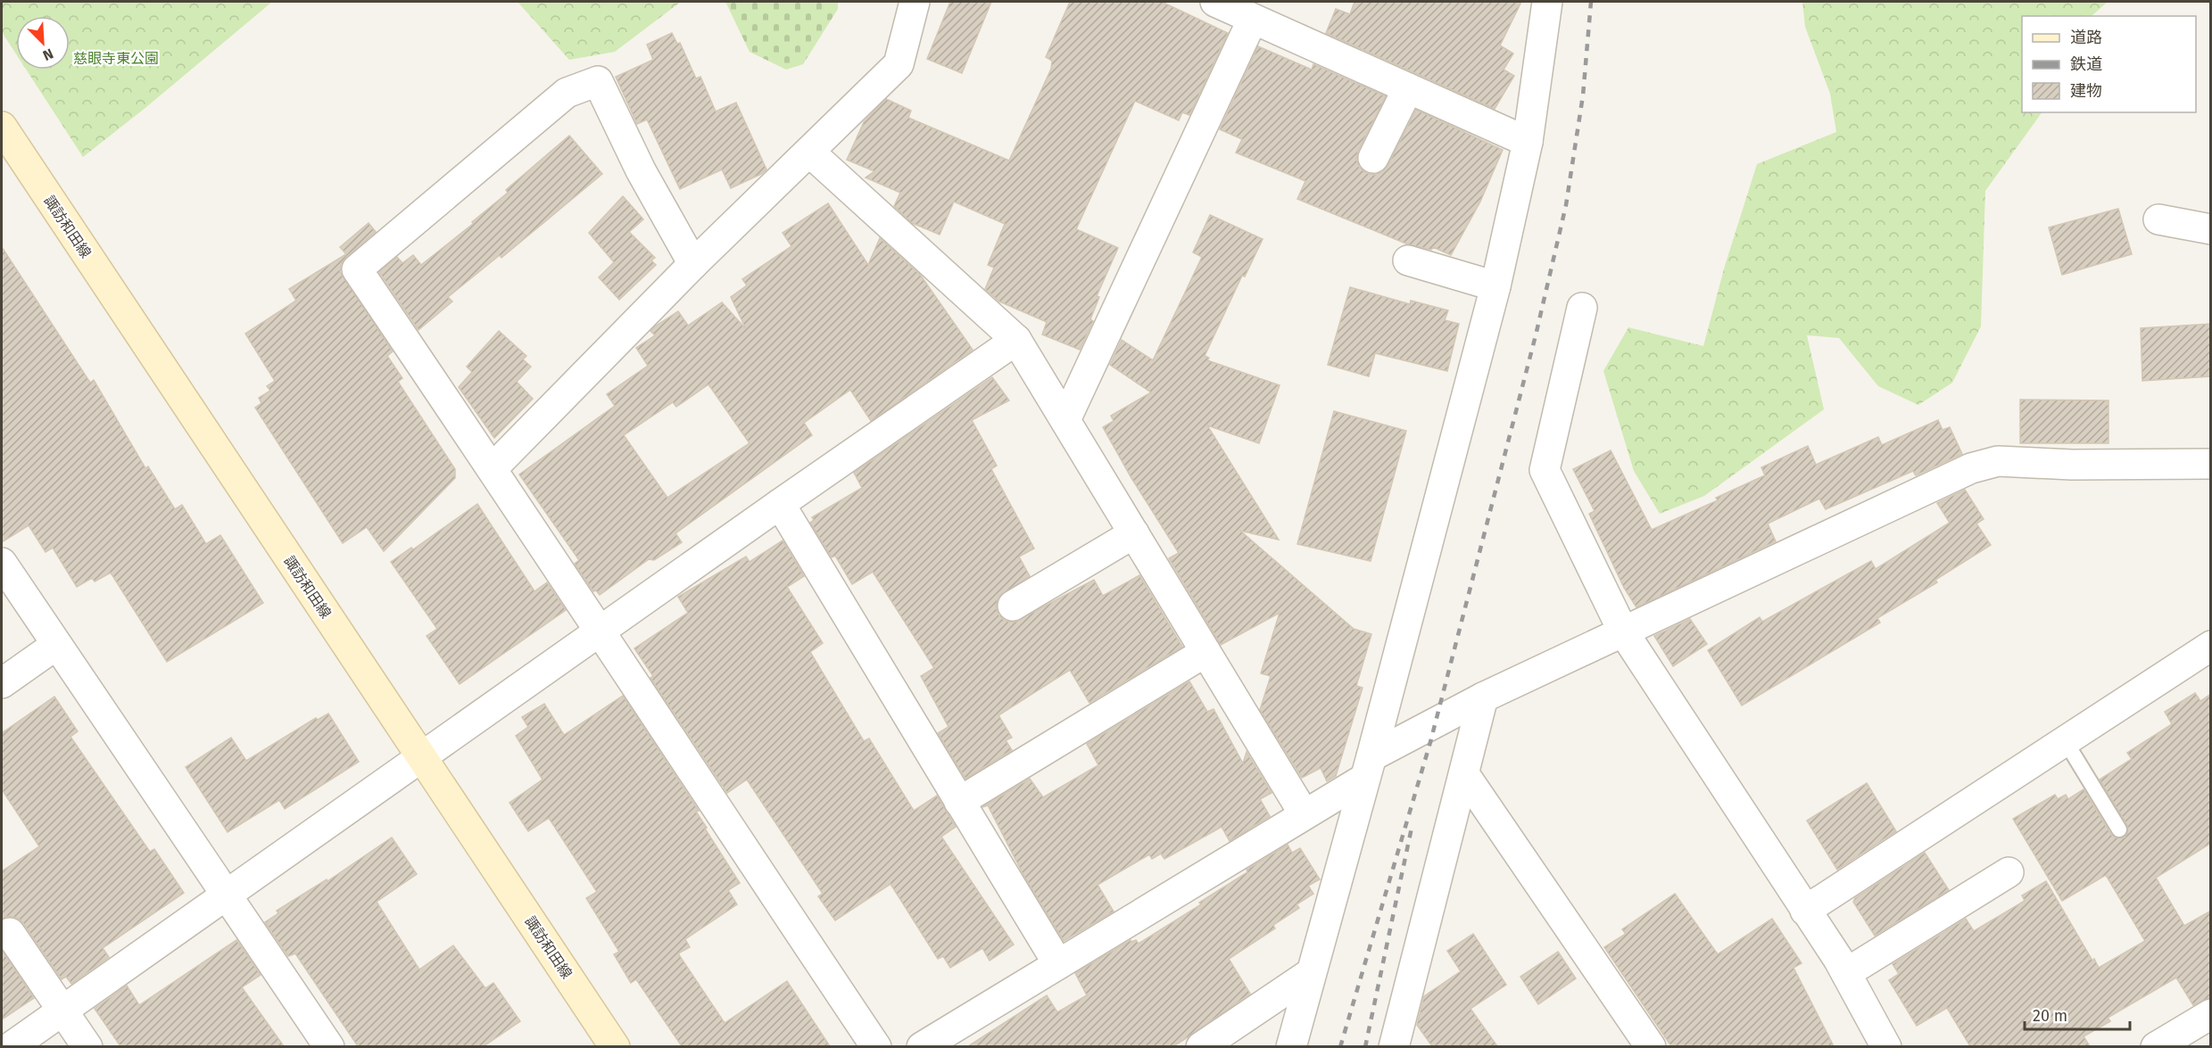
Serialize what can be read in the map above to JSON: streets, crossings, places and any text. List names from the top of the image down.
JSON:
{
  "streets": {
    "street": ["諏訪和田線"]
  },
  "parks": ["慈眼寺東公園"],
  "legend": ["道路", "鉄道", "建物"],
  "scale_bar": "20 m",
  "north": "bottom right"
}
